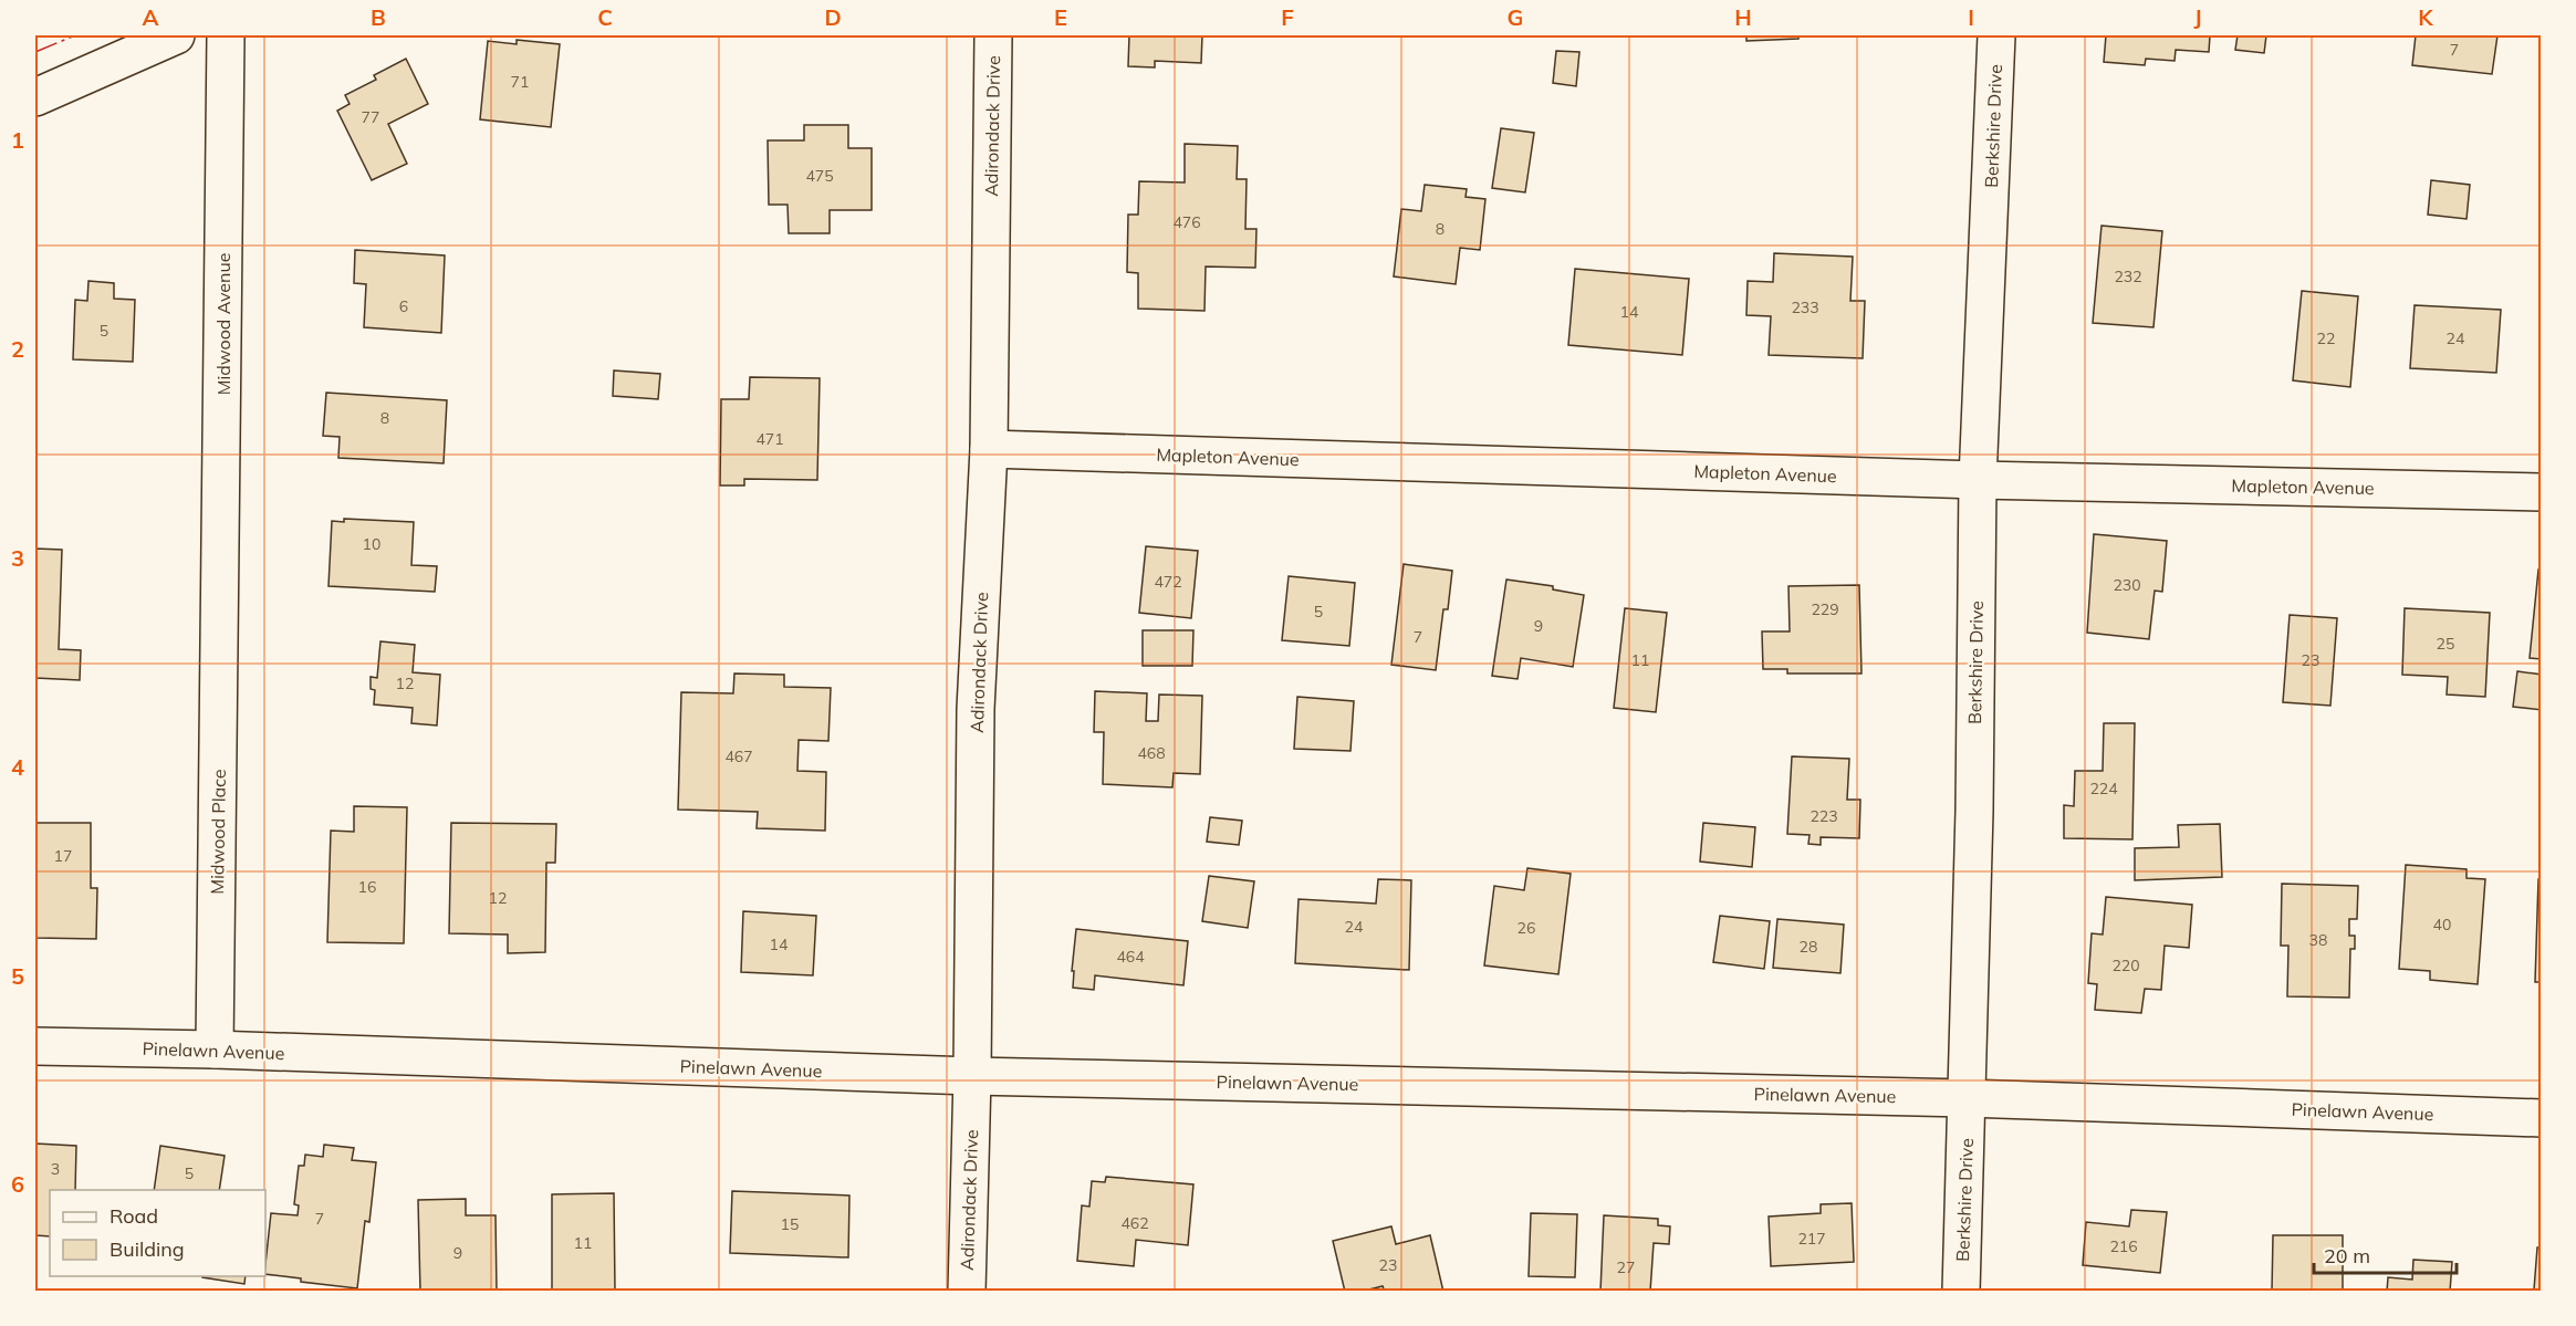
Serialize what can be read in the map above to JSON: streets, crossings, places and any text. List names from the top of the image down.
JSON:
{
  "streets": {
    "street": [
      "Adirondack Drive",
      "Berkshire Drive",
      "Midwood Avenue",
      "Mapleton Avenue",
      "Midwood Place",
      "Pinelawn Avenue"
    ]
  },
  "crossings": [
    ["Adirondack Drive", "Mapleton Avenue"],
    ["Adirondack Drive", "Pinelawn Avenue"],
    ["Berkshire Drive", "Mapleton Avenue"],
    ["Berkshire Drive", "Pinelawn Avenue"],
    ["Midwood Avenue", "Midwood Place"],
    ["Midwood Place", "Pinelawn Avenue"]
  ],
  "house_numbers": [
    "7",
    "71",
    "77",
    "475",
    "476",
    "8",
    "232",
    "6",
    "233",
    "14",
    "5",
    "22",
    "24",
    "8",
    "471",
    "10",
    "472",
    "230",
    "229",
    "5",
    "9",
    "7",
    "25",
    "11",
    "23",
    "12",
    "468",
    "467",
    "224",
    "223",
    "17",
    "16",
    "12",
    "40",
    "24",
    "26",
    "38",
    "14",
    "28",
    "464",
    "220",
    "3",
    "5",
    "7",
    "462",
    "15",
    "217",
    "11",
    "216",
    "9",
    "23",
    "27"
  ],
  "legend": ["Road", "Building"],
  "scale_bar": "20 m",
  "grid": {
    "columns": [
      "A",
      "B",
      "C",
      "D",
      "E",
      "F",
      "G",
      "H",
      "I",
      "J",
      "K"
    ],
    "rows": [
      "1",
      "2",
      "3",
      "4",
      "5",
      "6"
    ]
  }
}
